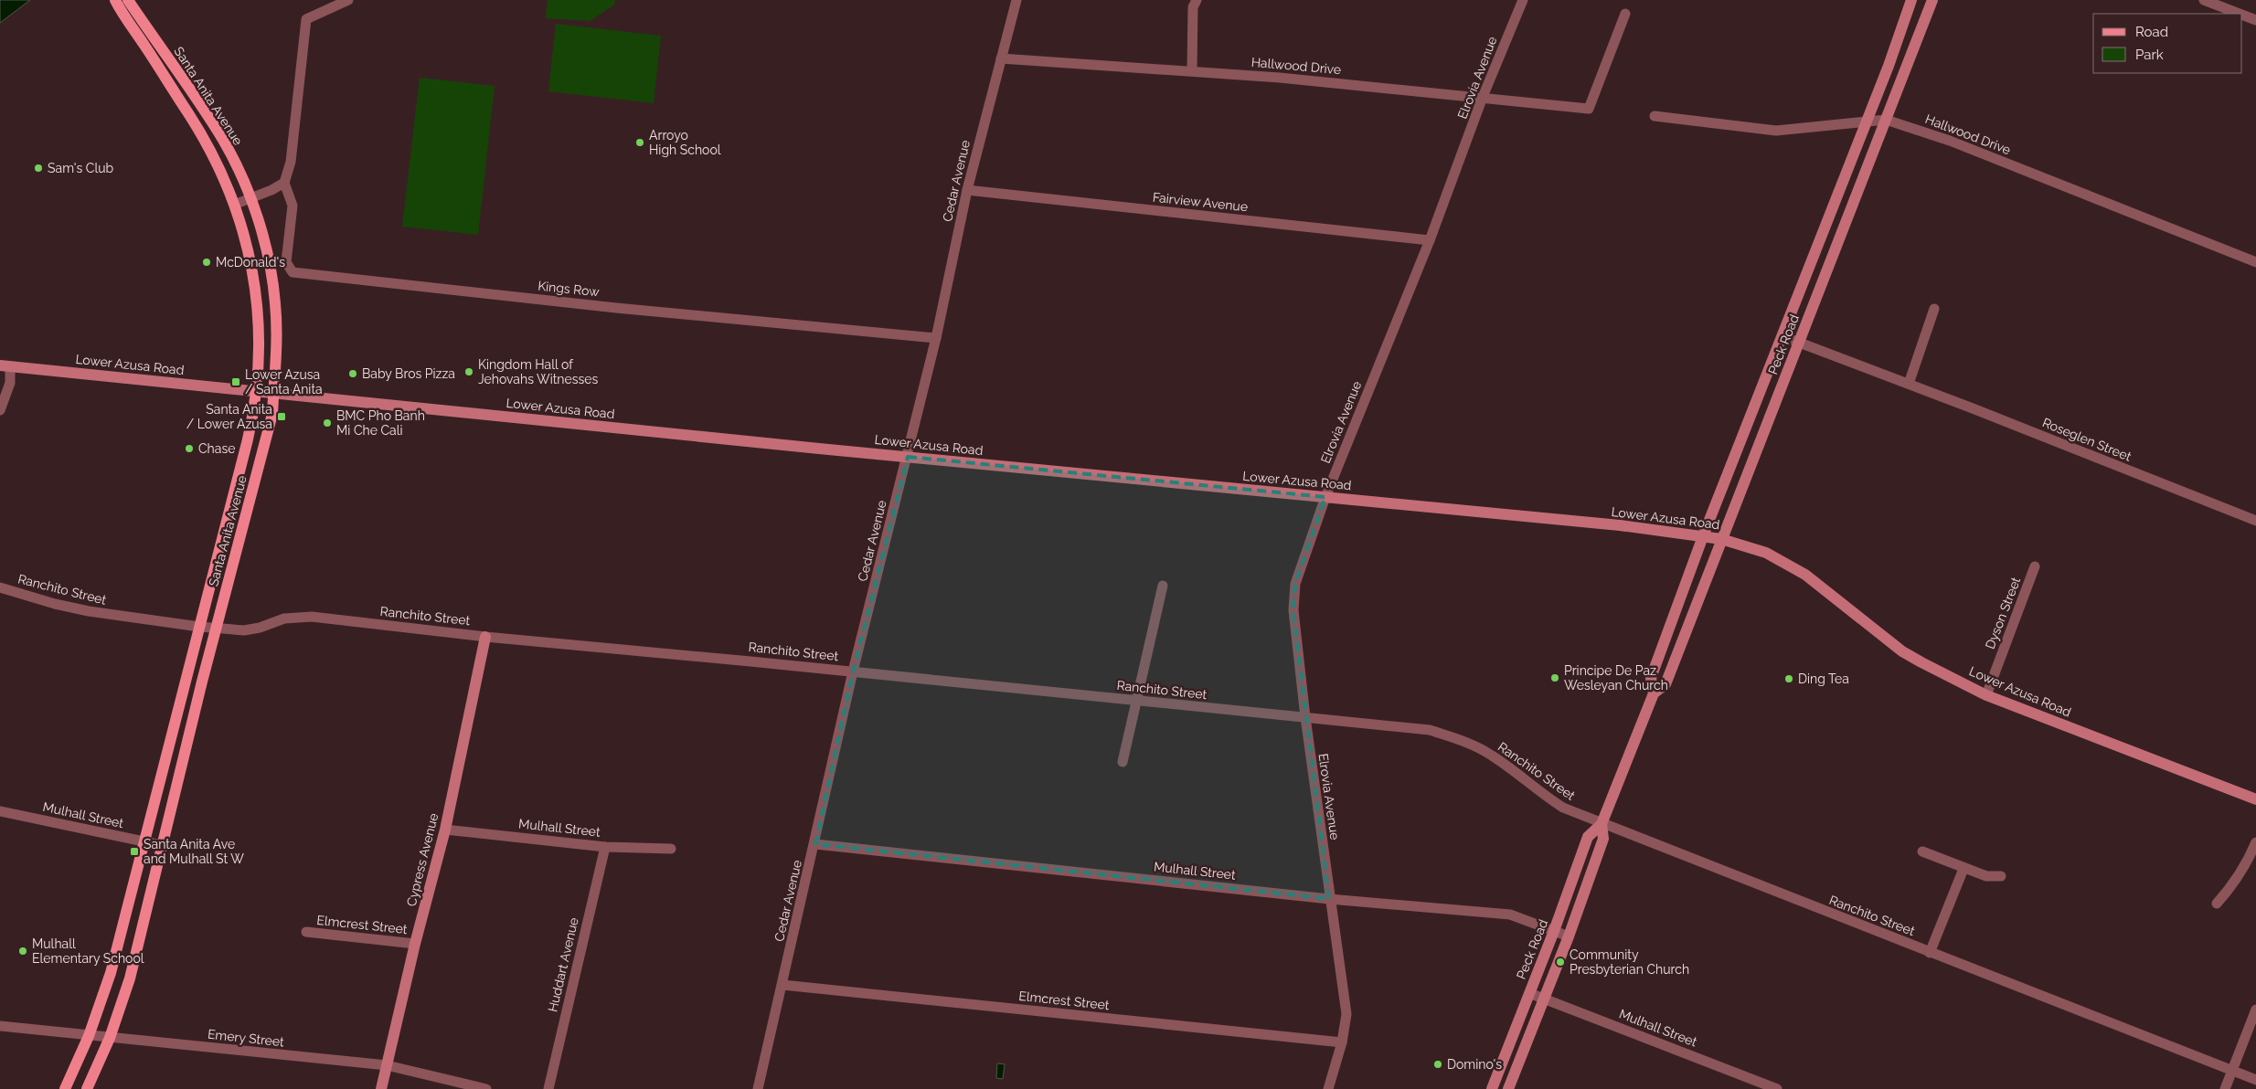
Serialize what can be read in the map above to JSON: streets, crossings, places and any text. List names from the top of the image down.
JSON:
{
  "streets": {
    "main road": [
      "Santa Anita Avenue",
      "Peck Road",
      "Lower Azusa Road",
      "Cypress Avenue"
    ],
    "street": [
      "Hallwood Drive",
      "Elrovia Avenue",
      "Cedar Avenue",
      "Fairview Avenue",
      "Kings Row",
      "Roseglen Street",
      "Ranchito Street",
      "Dyson Street",
      "Mulhall Street",
      "Elmcrest Street",
      "Huddart Avenue",
      "Emery Street"
    ]
  },
  "crossings": [
    ["Hallwood Drive", "Elrovia Avenue"],
    ["Hallwood Drive", "Cedar Avenue"],
    ["Hallwood Drive", "Peck Road"],
    ["Elrovia Avenue", "Fairview Avenue"],
    ["Elrovia Avenue", "Lower Azusa Road"],
    ["Elrovia Avenue", "Ranchito Street"],
    ["Elrovia Avenue", "Mulhall Street"],
    ["Elrovia Avenue", "Elmcrest Street"],
    ["Santa Anita Avenue", "Lower Azusa Road"],
    ["Santa Anita Avenue", "Ranchito Street"],
    ["Santa Anita Avenue", "Mulhall Street"],
    ["Santa Anita Avenue", "Emery Street"],
    ["Cedar Avenue", "Fairview Avenue"],
    ["Cedar Avenue", "Kings Row"],
    ["Cedar Avenue", "Lower Azusa Road"],
    ["Cedar Avenue", "Ranchito Street"],
    ["Cedar Avenue", "Mulhall Street"],
    ["Cedar Avenue", "Elmcrest Street"],
    ["Peck Road", "Lower Azusa Road"],
    ["Peck Road", "Roseglen Street"],
    ["Peck Road", "Ranchito Street"],
    ["Peck Road", "Mulhall Street"],
    ["Lower Azusa Road", "Dyson Street"],
    ["Ranchito Street", "Cypress Avenue"],
    ["Mulhall Street", "Cypress Avenue"],
    ["Mulhall Street", "Huddart Avenue"],
    ["Cypress Avenue", "Elmcrest Street"],
    ["Cypress Avenue", "Emery Street"]
  ],
  "places": {
    "other": [
      "Arroyo High School",
      "Sam's Club",
      "McDonald's",
      "Kingdom Hall of Jehovahs Witnesses",
      "Baby Bros Pizza",
      "BMC Pho Banh Mi Che Cali",
      "Chase",
      "Principe De Paz Wesleyan Church",
      "Ding Tea",
      "Mulhall Elementary School",
      "Community Presbyterian Church",
      "Domino's"
    ],
    "transit": ["Lower Azusa / Santa Anita", "Santa Anita / Lower Azusa", "Santa Anita Ave and Mulhall St W"]
  },
  "legend": ["Road", "Park"]
}
